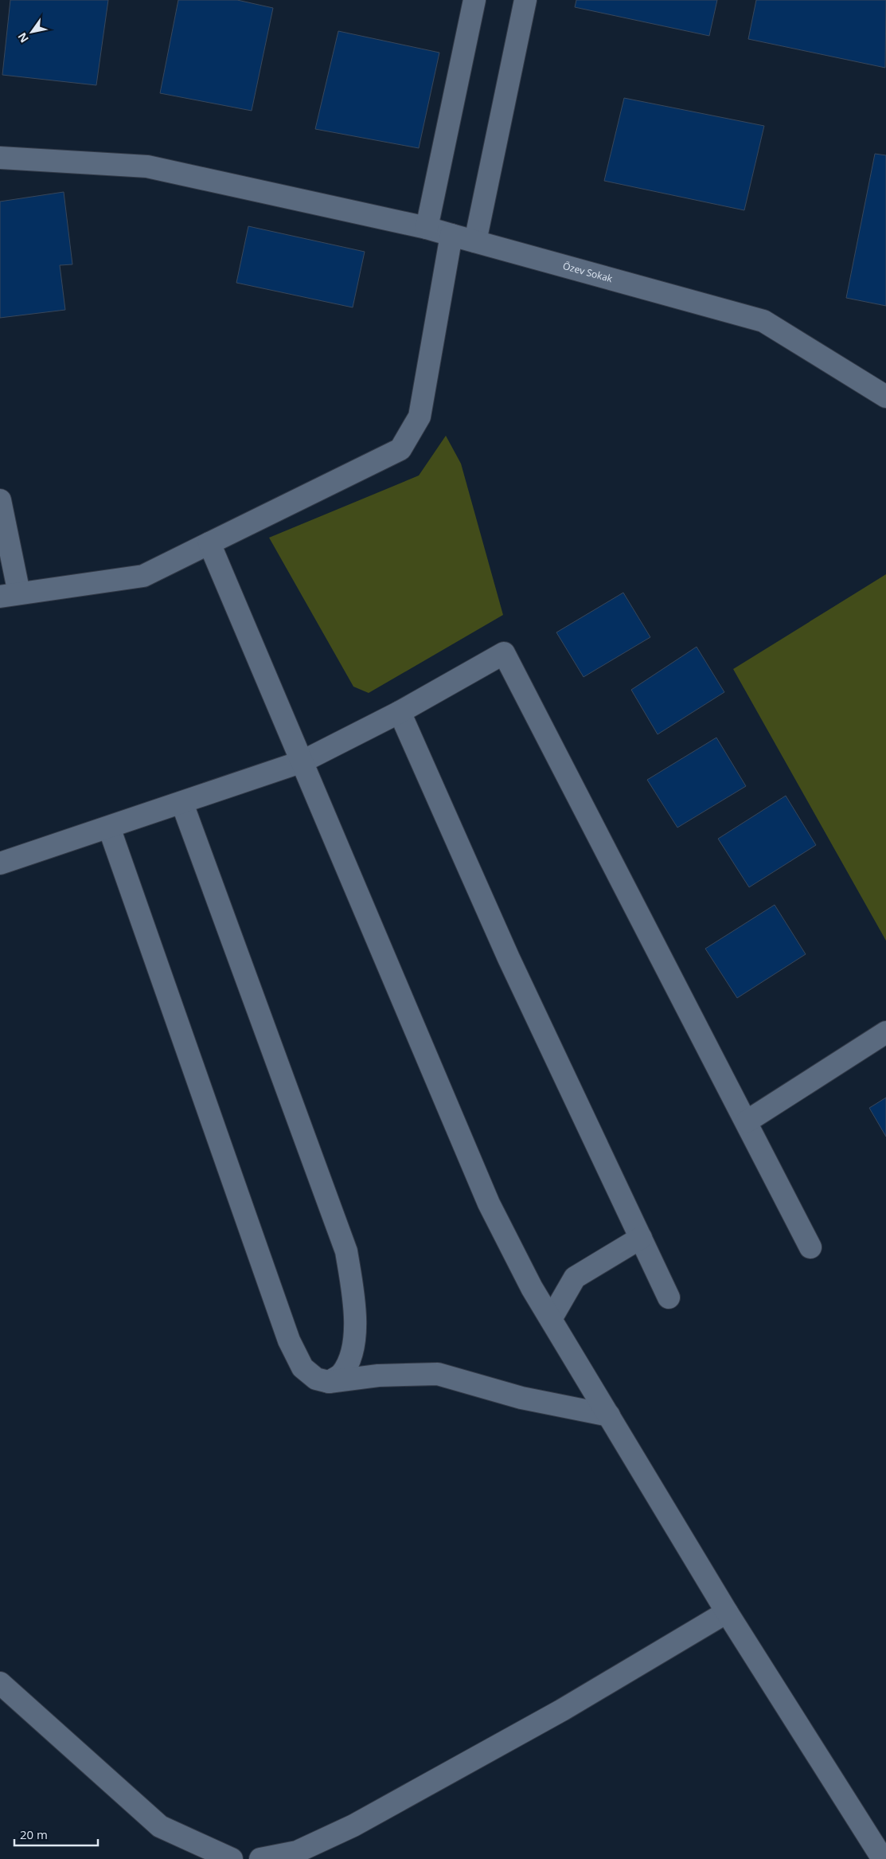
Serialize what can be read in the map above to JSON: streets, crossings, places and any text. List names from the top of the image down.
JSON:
{
  "streets": {
    "street": ["Özev Sokak"]
  },
  "scale_bar": "20 m",
  "north": "bottom left"
}
